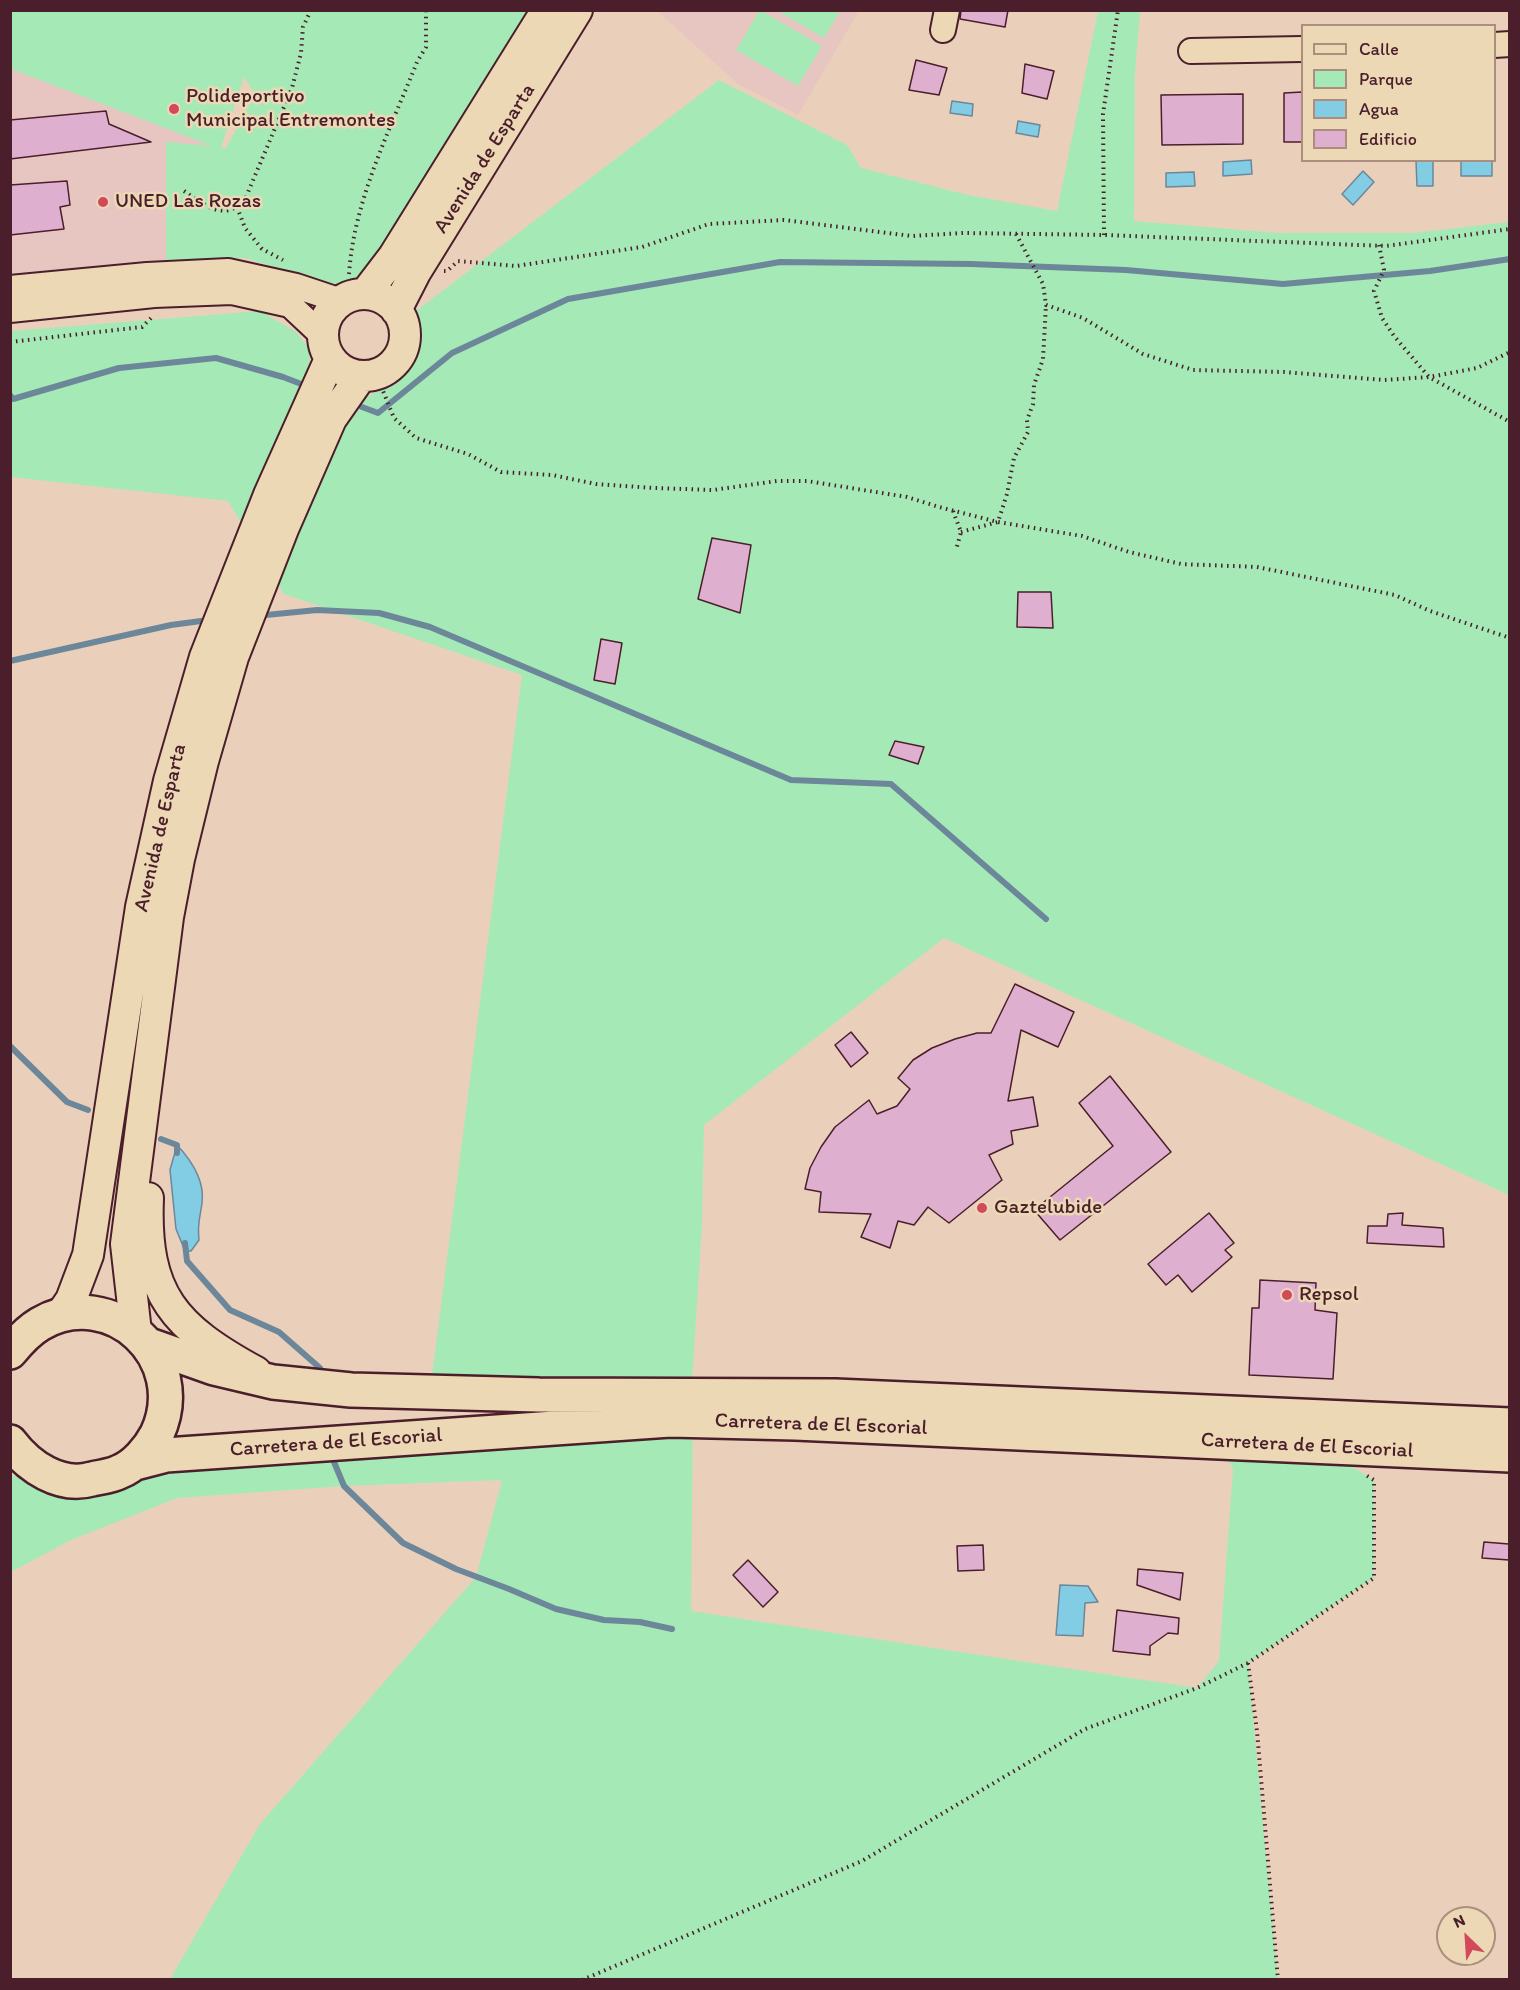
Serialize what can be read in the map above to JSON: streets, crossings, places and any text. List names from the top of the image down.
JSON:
{
  "streets": {
    "highway": ["Carretera de El Escorial"],
    "main road": ["Avenida de Esparta"]
  },
  "crossings": [
    ["Avenida de Esparta", "Carretera de El Escorial"]
  ],
  "places": [
    "Polideportivo Municipal Entremontes",
    "UNED Las Rozas",
    "Gaztelubide",
    "Repsol"
  ],
  "legend": [
    "Calle",
    "Parque",
    "Agua",
    "Edificio"
  ],
  "north": "top left"
}
